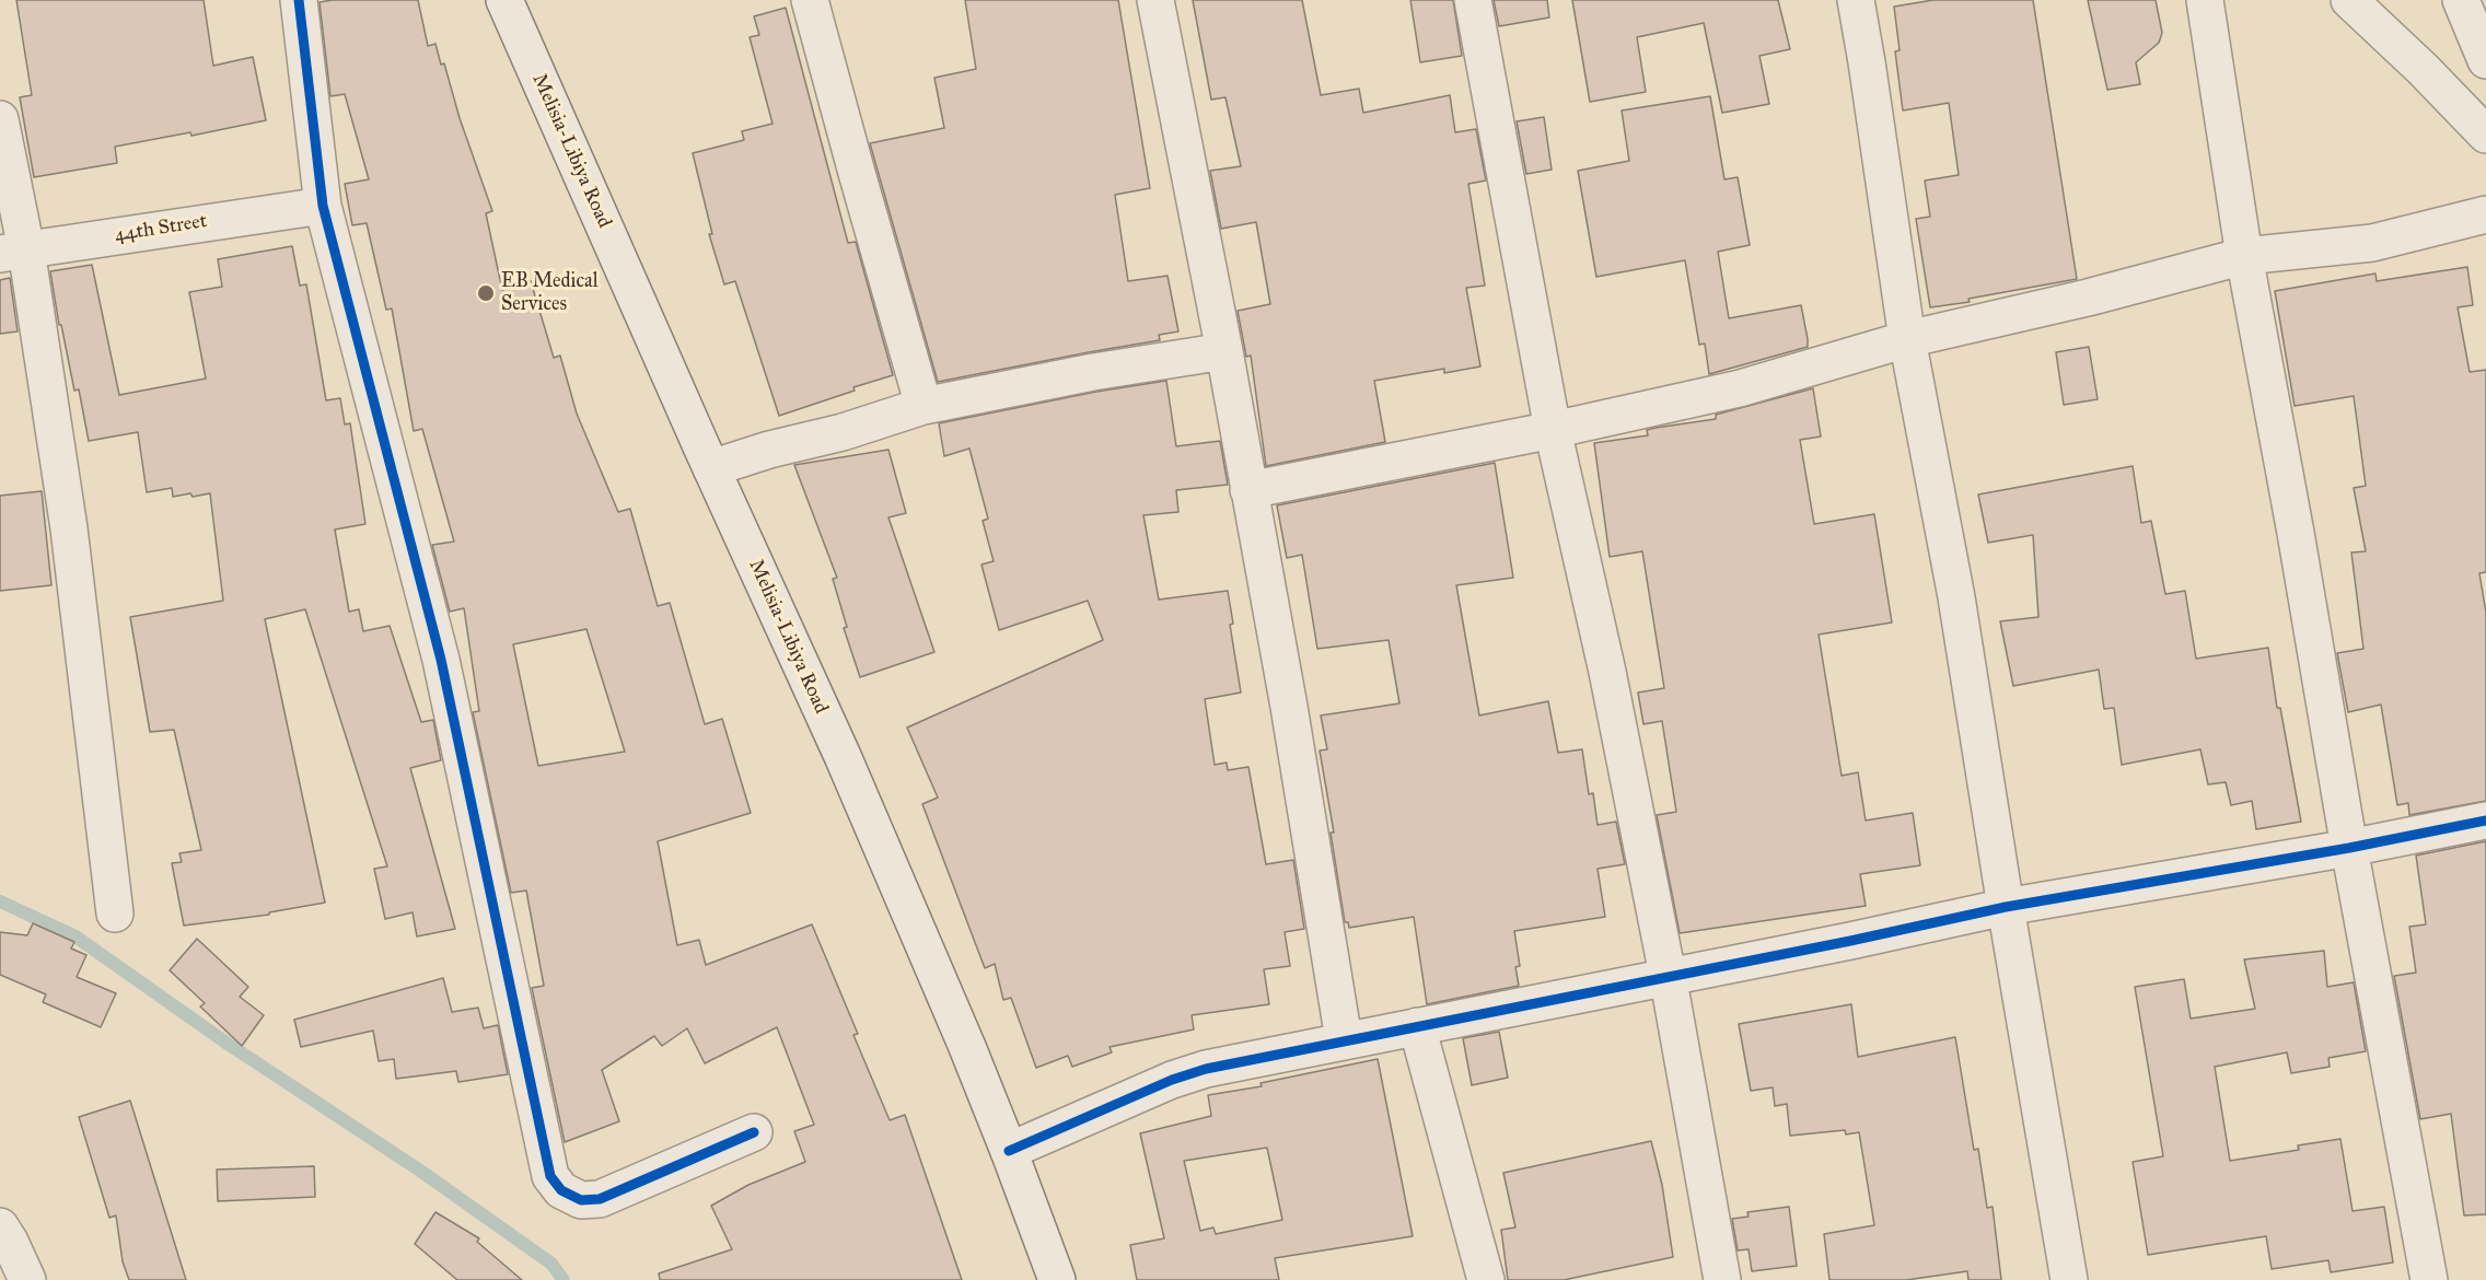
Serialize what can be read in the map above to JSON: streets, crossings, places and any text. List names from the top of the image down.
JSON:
{
  "streets": {
    "street": ["Melisia-Libiya Road", "44th Street"]
  },
  "places": ["EB Medical Services"]
}
